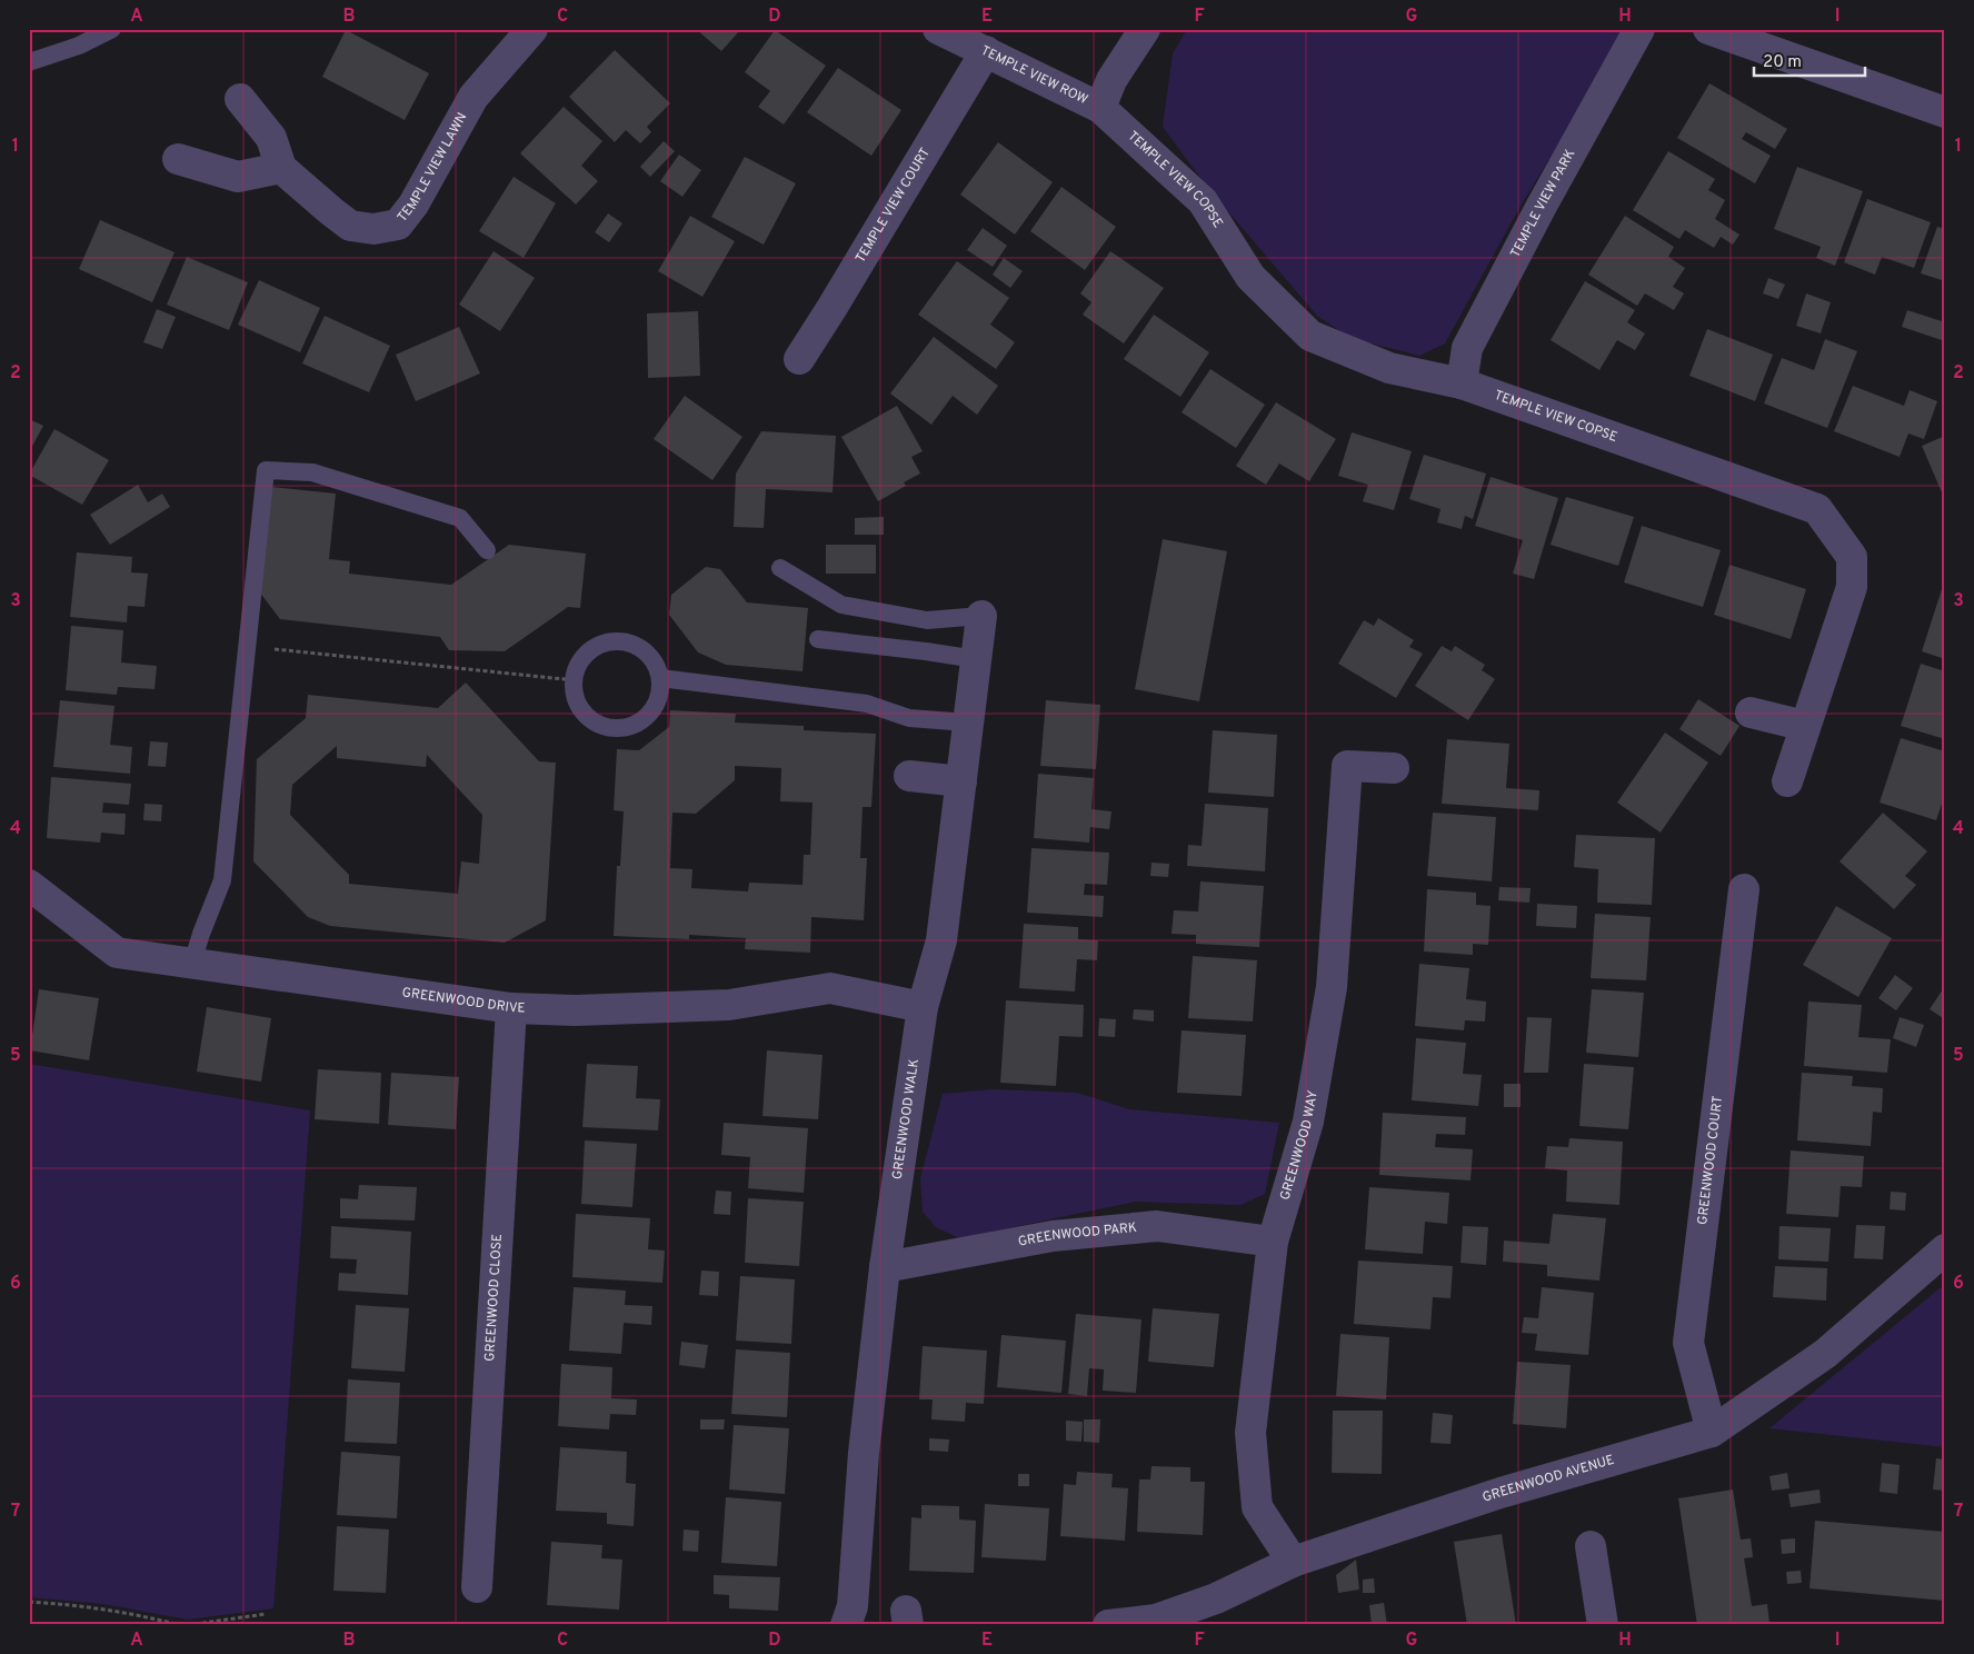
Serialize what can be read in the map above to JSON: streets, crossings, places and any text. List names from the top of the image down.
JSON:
{
  "streets": {
    "street": [
      "TEMPLE VIEW ROW",
      "TEMPLE VIEW LAWN",
      "TEMPLE VIEW COPSE",
      "TEMPLE VIEW PARK",
      "TEMPLE VIEW COURT",
      "GREENWOOD DRIVE",
      "GREENWOOD WALK",
      "GREENWOOD WAY",
      "GREENWOOD COURT",
      "GREENWOOD PARK",
      "GREENWOOD CLOSE",
      "GREENWOOD AVENUE"
    ]
  },
  "crossings": [
    ["TEMPLE VIEW ROW", "TEMPLE VIEW COPSE"],
    ["TEMPLE VIEW ROW", "TEMPLE VIEW COURT"],
    ["TEMPLE VIEW COPSE", "TEMPLE VIEW PARK"],
    ["GREENWOOD DRIVE", "GREENWOOD WALK"],
    ["GREENWOOD DRIVE", "GREENWOOD CLOSE"],
    ["GREENWOOD WALK", "GREENWOOD PARK"],
    ["GREENWOOD WAY", "GREENWOOD PARK"],
    ["GREENWOOD WAY", "GREENWOOD AVENUE"],
    ["GREENWOOD COURT", "GREENWOOD AVENUE"]
  ],
  "scale_bar": "20 m",
  "grid": {
    "columns": [
      "A",
      "B",
      "C",
      "D",
      "E",
      "F",
      "G",
      "H",
      "I"
    ],
    "rows": [
      "1",
      "2",
      "3",
      "4",
      "5",
      "6",
      "7"
    ]
  }
}
